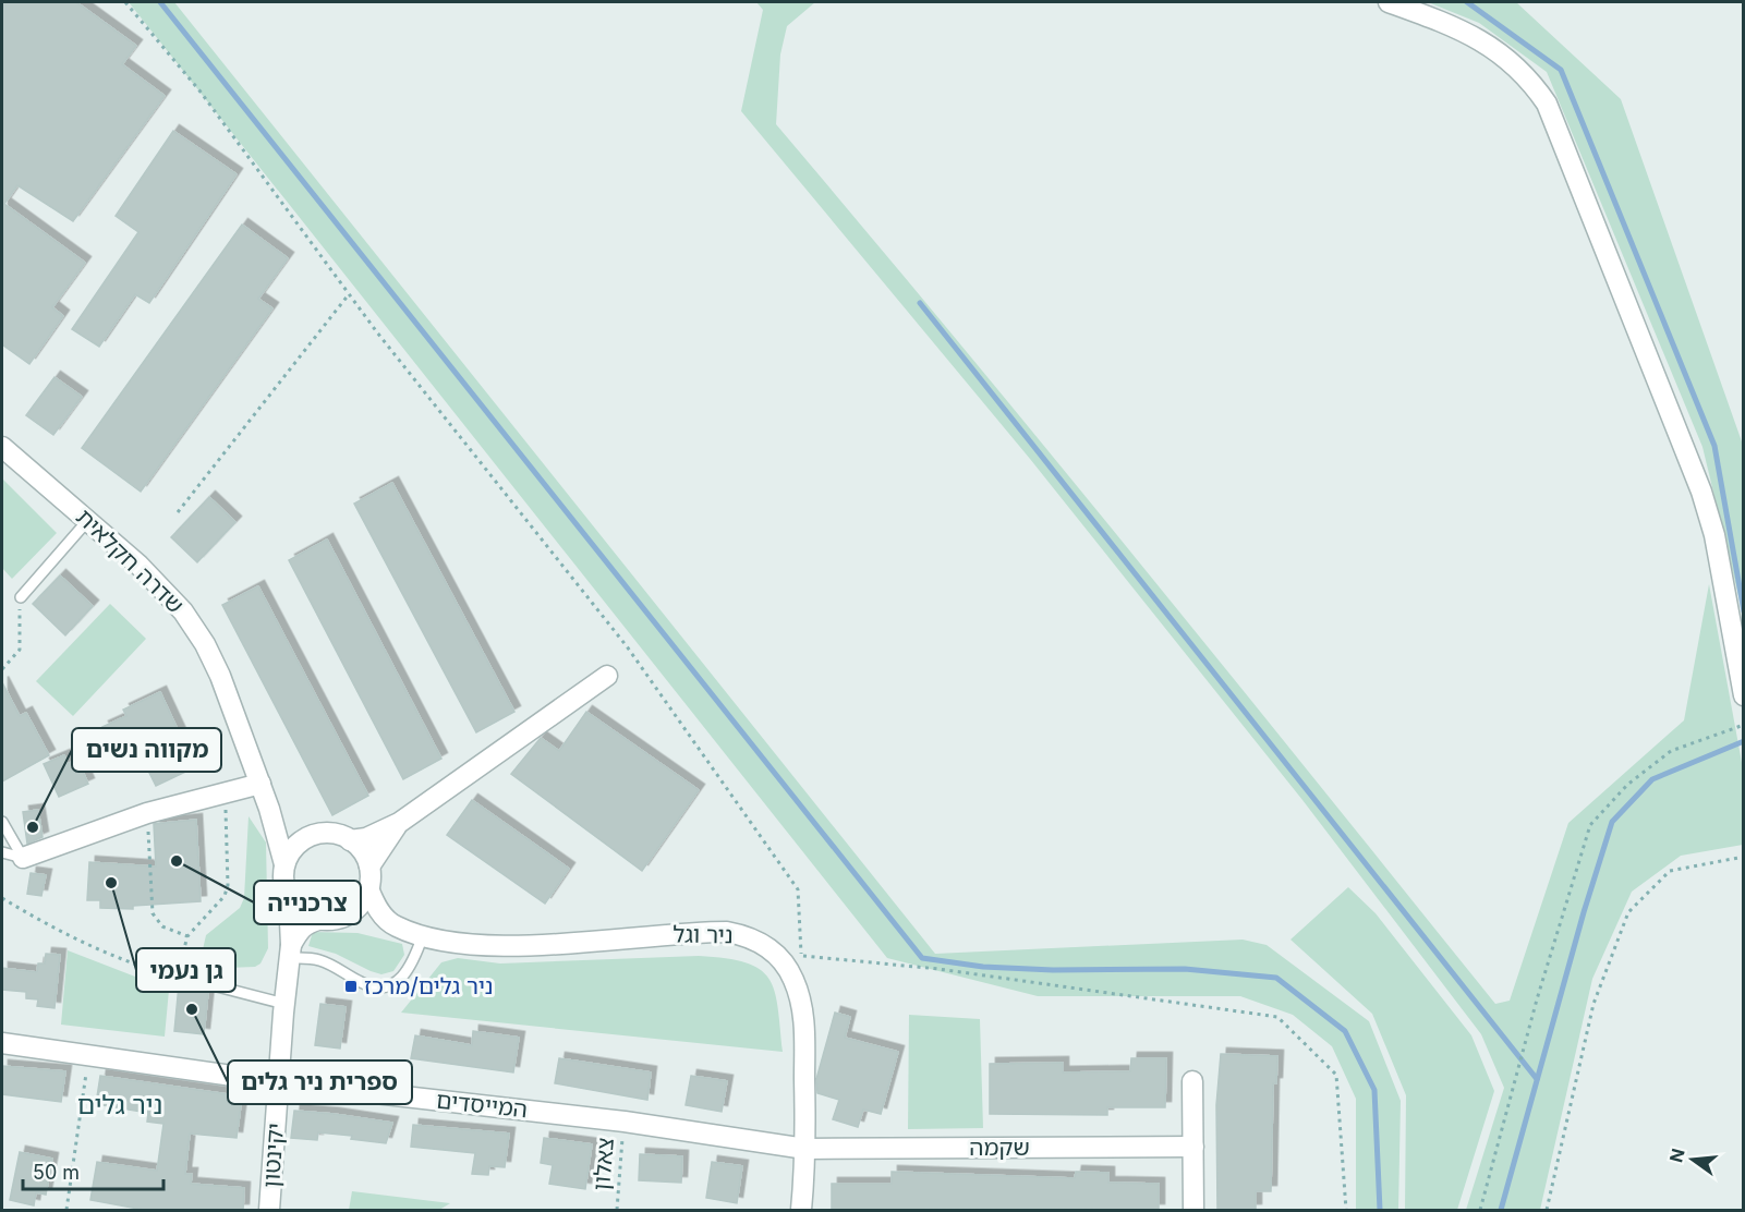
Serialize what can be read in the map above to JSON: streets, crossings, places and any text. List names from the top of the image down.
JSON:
{
  "streets": {
    "street": [
      "שדרה חקלאית",
      "ניר וגל",
      "המייסדים",
      "שקמה",
      "יקינטון"
    ],
    "path": ["צאלון"]
  },
  "crossings": [
    ["שדרה חקלאית", "ניר וגל"],
    ["שדרה חקלאית", "יקינטון"],
    ["ניר וגל", "המייסדים"],
    ["ניר וגל", "שקמה"],
    ["ניר וגל", "יקינטון"],
    ["המייסדים", "שקמה"],
    ["המייסדים", "יקינטון"],
    ["המייסדים", "צאלון"]
  ],
  "districts": ["ניר גלים"],
  "places": {
    "other": [
      "מקווה נשים",
      "צרכנייה",
      "גן נעמי",
      "ספרית ניר גלים"
    ],
    "transit": ["ניר גלים/מרכז"]
  },
  "scale_bar": "50 m",
  "north": "left"
}
